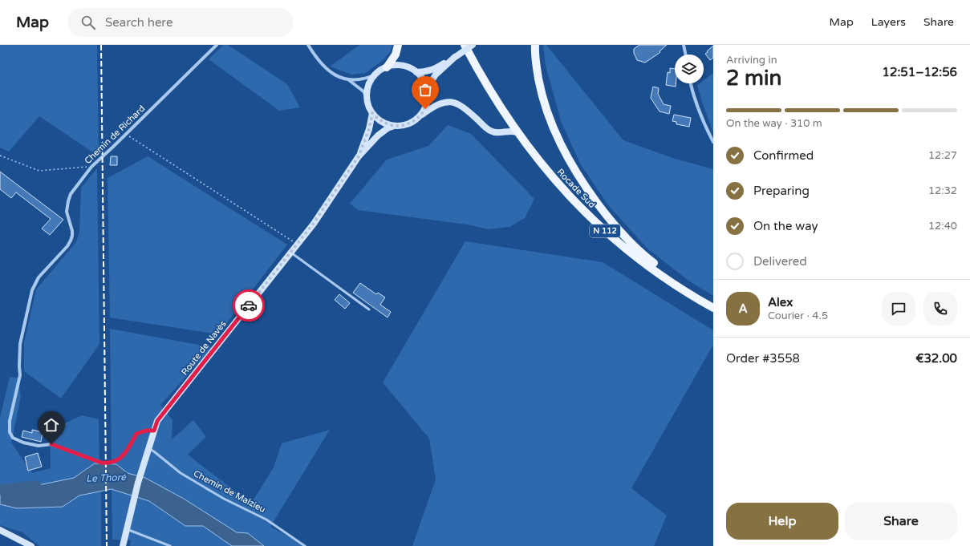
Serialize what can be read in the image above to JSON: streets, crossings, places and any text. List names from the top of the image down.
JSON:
{
  "streets": {
    "main road": ["Rocade Sud", "N 112", "Route de Navès"],
    "street": ["Chemin de Richard"],
    "lane": ["Chemin de Malzieu"]
  },
  "crossings": [
    ["Chemin de Richard", "Route de Navès"],
    ["Route de Navès", "Chemin de Malzieu"]
  ],
  "water": ["Le Thoré"],
  "page": {
    "header": "Map",
    "search": "Search here",
    "nav": ["Map", "Layers", "Share"],
    "heading": ["2 min", "Arriving in", "12:51–12:56"],
    "panel": [
      "Alex",
      "Courier · 4.5",
      "Order #3558",
      "€32.00"
    ],
    "bar": "On the way · 310 m",
    "list": [
      ["Confirmed", "12:27"],
      ["Preparing", "12:32"],
      ["On the way", "12:40"],
      "Delivered"
    ],
    "round": "A",
    "buttons": ["Help", "Share"]
  }
}
